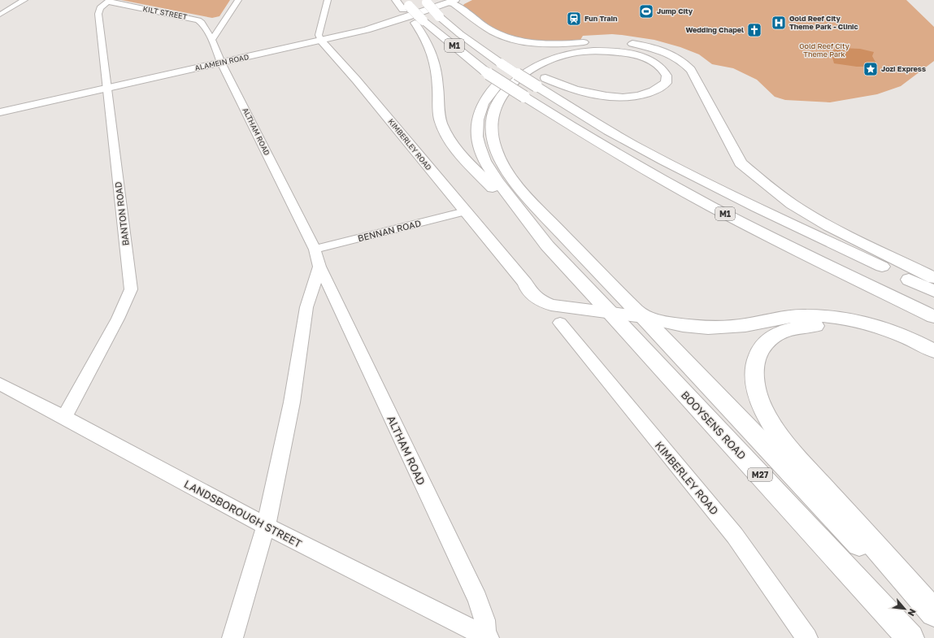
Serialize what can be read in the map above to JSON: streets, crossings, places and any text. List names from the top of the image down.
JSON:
{
  "streets": {
    "main road": [
      "M1",
      "ALAMEIN ROAD",
      "BOOYSENS ROAD",
      "M27"
    ],
    "street": [
      "KILT STREET",
      "ALTHAM ROAD",
      "KIMBERLEY ROAD",
      "BANTON ROAD",
      "BENNAN ROAD",
      "LANDSBOROUGH STREET"
    ]
  },
  "crossings": [
    ["KILT STREET", "ALTHAM ROAD"],
    ["KILT STREET", "BANTON ROAD"],
    ["ALAMEIN ROAD", "ALTHAM ROAD"],
    ["ALAMEIN ROAD", "KIMBERLEY ROAD"],
    ["ALAMEIN ROAD", "BANTON ROAD"],
    ["ALTHAM ROAD", "BENNAN ROAD"],
    ["ALTHAM ROAD", "LANDSBOROUGH STREET"],
    ["KIMBERLEY ROAD", "BENNAN ROAD"],
    ["KIMBERLEY ROAD", "BOOYSENS ROAD"],
    ["KIMBERLEY ROAD", "M27"],
    ["BANTON ROAD", "LANDSBOROUGH STREET"]
  ],
  "parks": ["Gold Reef City Theme Park"],
  "places": {
    "sports": ["Jump City"],
    "station": ["Fun Train"],
    "hospital": ["Gold Reef City Theme Park - Clinic"],
    "church": ["Wedding Chapel"],
    "place": ["Jozi Express"]
  },
  "north": "bottom right"
}
